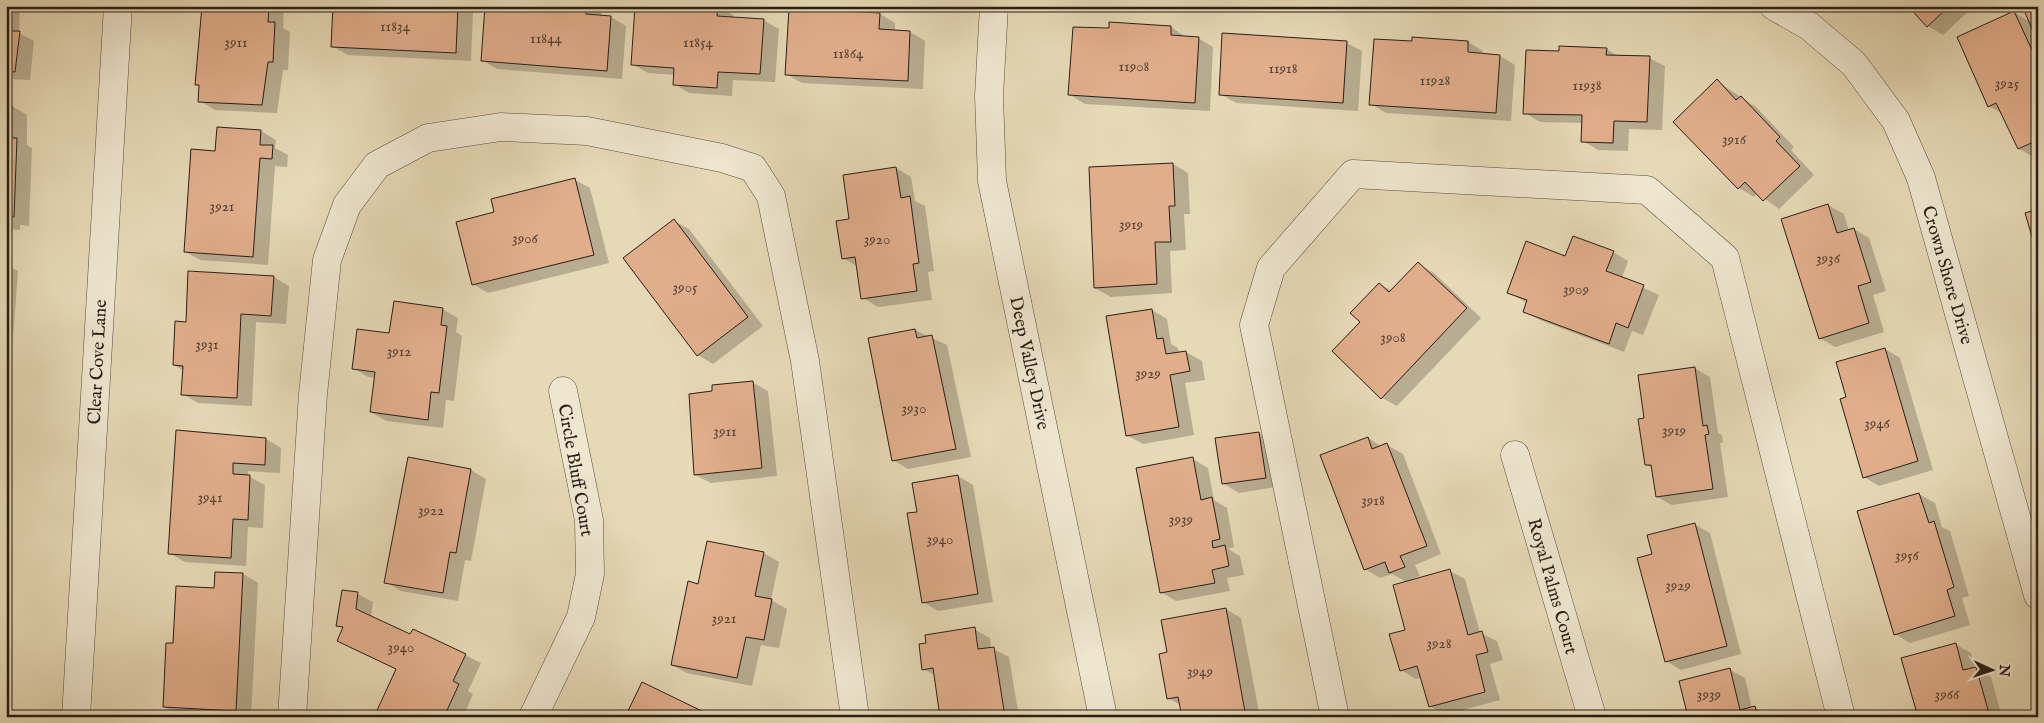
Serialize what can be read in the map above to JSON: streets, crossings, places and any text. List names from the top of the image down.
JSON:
{
  "streets": {
    "street": [
      "Crown Shore Drive",
      "Clear Cove Lane",
      "Deep Valley Drive",
      "Circle Bluff Court",
      "Royal Palms Court"
    ]
  },
  "house_numbers": [
    "11834",
    "11844",
    "3911",
    "11854",
    "11864",
    "11908",
    "11918",
    "11928",
    "3925",
    "11938",
    "3916",
    "3921",
    "3919",
    "3906",
    "3920",
    "3936",
    "3905",
    "3909",
    "3908",
    "3931",
    "3912",
    "3929",
    "3930",
    "3946",
    "3919",
    "3911",
    "3941",
    "3918",
    "3922",
    "3939",
    "3940",
    "3956",
    "3929",
    "3921",
    "3928",
    "3940",
    "3949",
    "3939",
    "3966"
  ],
  "north": "right"
}
